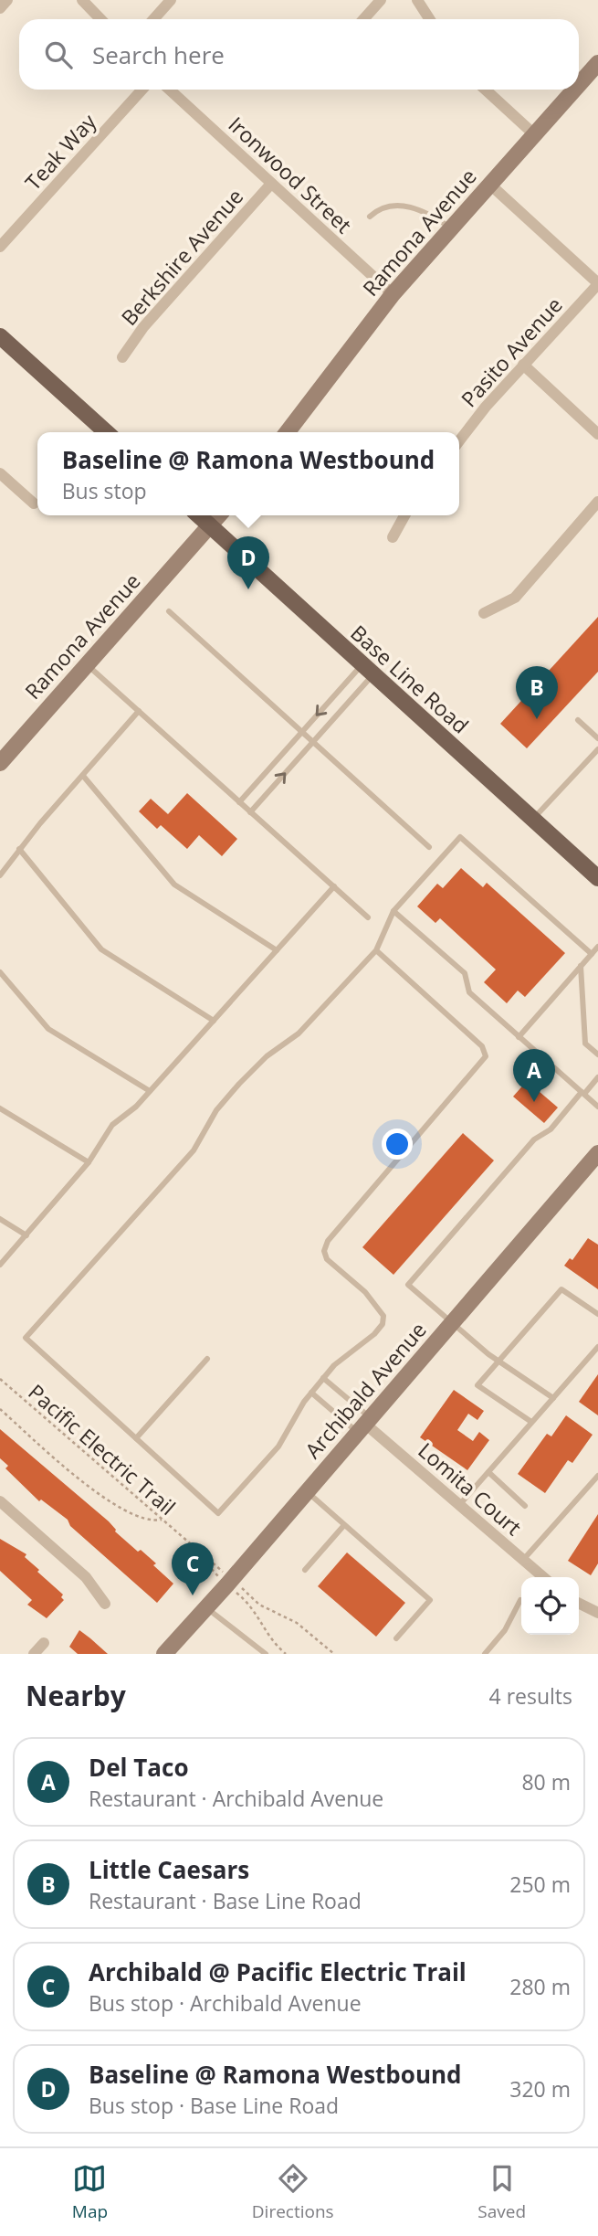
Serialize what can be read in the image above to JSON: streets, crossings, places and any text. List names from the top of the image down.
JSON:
{
  "streets": {
    "main road": ["Base Line Road"],
    "street": [
      "Teak Way",
      "Ironwood Street",
      "Ramona Avenue",
      "Berkshire Avenue",
      "Pasito Avenue",
      "Archibald Avenue",
      "Lomita Court"
    ],
    "path": ["Pacific Electric Trail"]
  },
  "crossings": [
    ["Ironwood Street", "Ramona Avenue"],
    ["Ironwood Street", "Berkshire Avenue"],
    ["Ramona Avenue", "Base Line Road"],
    ["Archibald Avenue", "Pacific Electric Trail"],
    ["Archibald Avenue", "Lomita Court"]
  ],
  "page": {
    "search": "Search here",
    "popup": ["Baseline @ Ramona Westbound", "Bus stop"],
    "pins": [
      "D",
      "B",
      "A",
      "C"
    ],
    "heading": ["Nearby", "4 results"],
    "list": [
      {
        "mark": "A",
        "name": "Del Taco",
        "note": "Restaurant · Archibald Avenue",
        "value": "80 m"
      },
      {
        "mark": "B",
        "name": "Little Caesars",
        "note": "Restaurant · Base Line Road",
        "value": "250 m"
      },
      {
        "mark": "C",
        "name": "Archibald @ Pacific Electric Trail",
        "note": "Bus stop · Archibald Avenue",
        "value": "280 m"
      },
      {
        "mark": "D",
        "name": "Baseline @ Ramona Westbound",
        "note": "Bus stop · Base Line Road",
        "value": "320 m"
      }
    ],
    "nav": ["Map", "Directions", "Saved"]
  }
}
